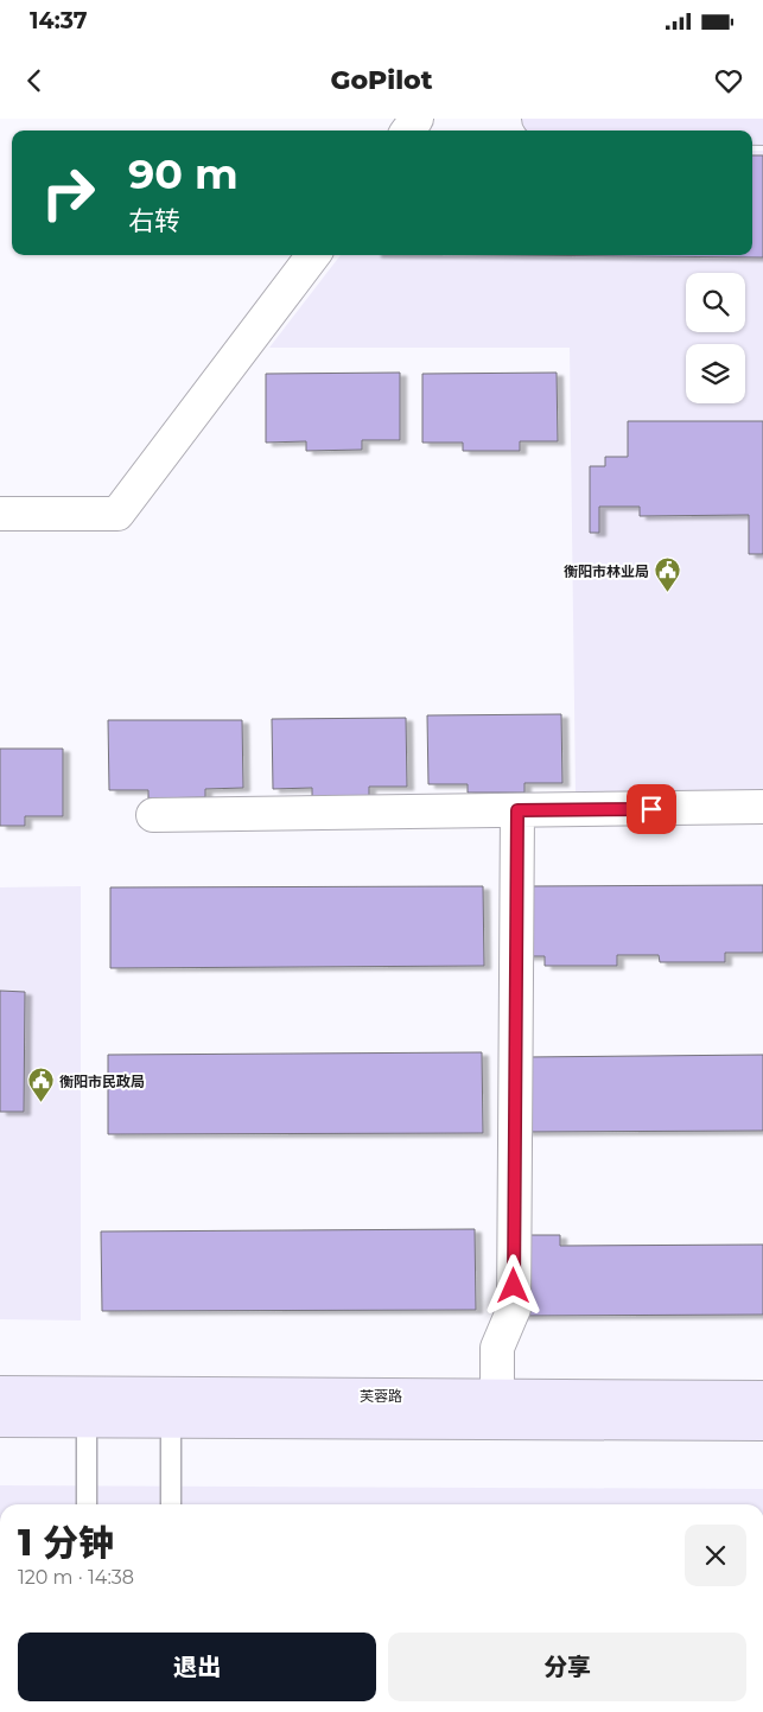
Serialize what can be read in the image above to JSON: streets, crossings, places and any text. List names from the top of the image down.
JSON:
{
  "streets": {
    "street": ["芙蓉路"]
  },
  "places": {
    "public building": ["衡阳市林业局", "衡阳市民政局"]
  },
  "page": {
    "status": "14:37",
    "header": "GoPilot",
    "turn": ["90 m", "右转"],
    "heading": ["1 分钟", "120 m · 14:38"],
    "buttons": ["退出", "分享"]
  }
}
